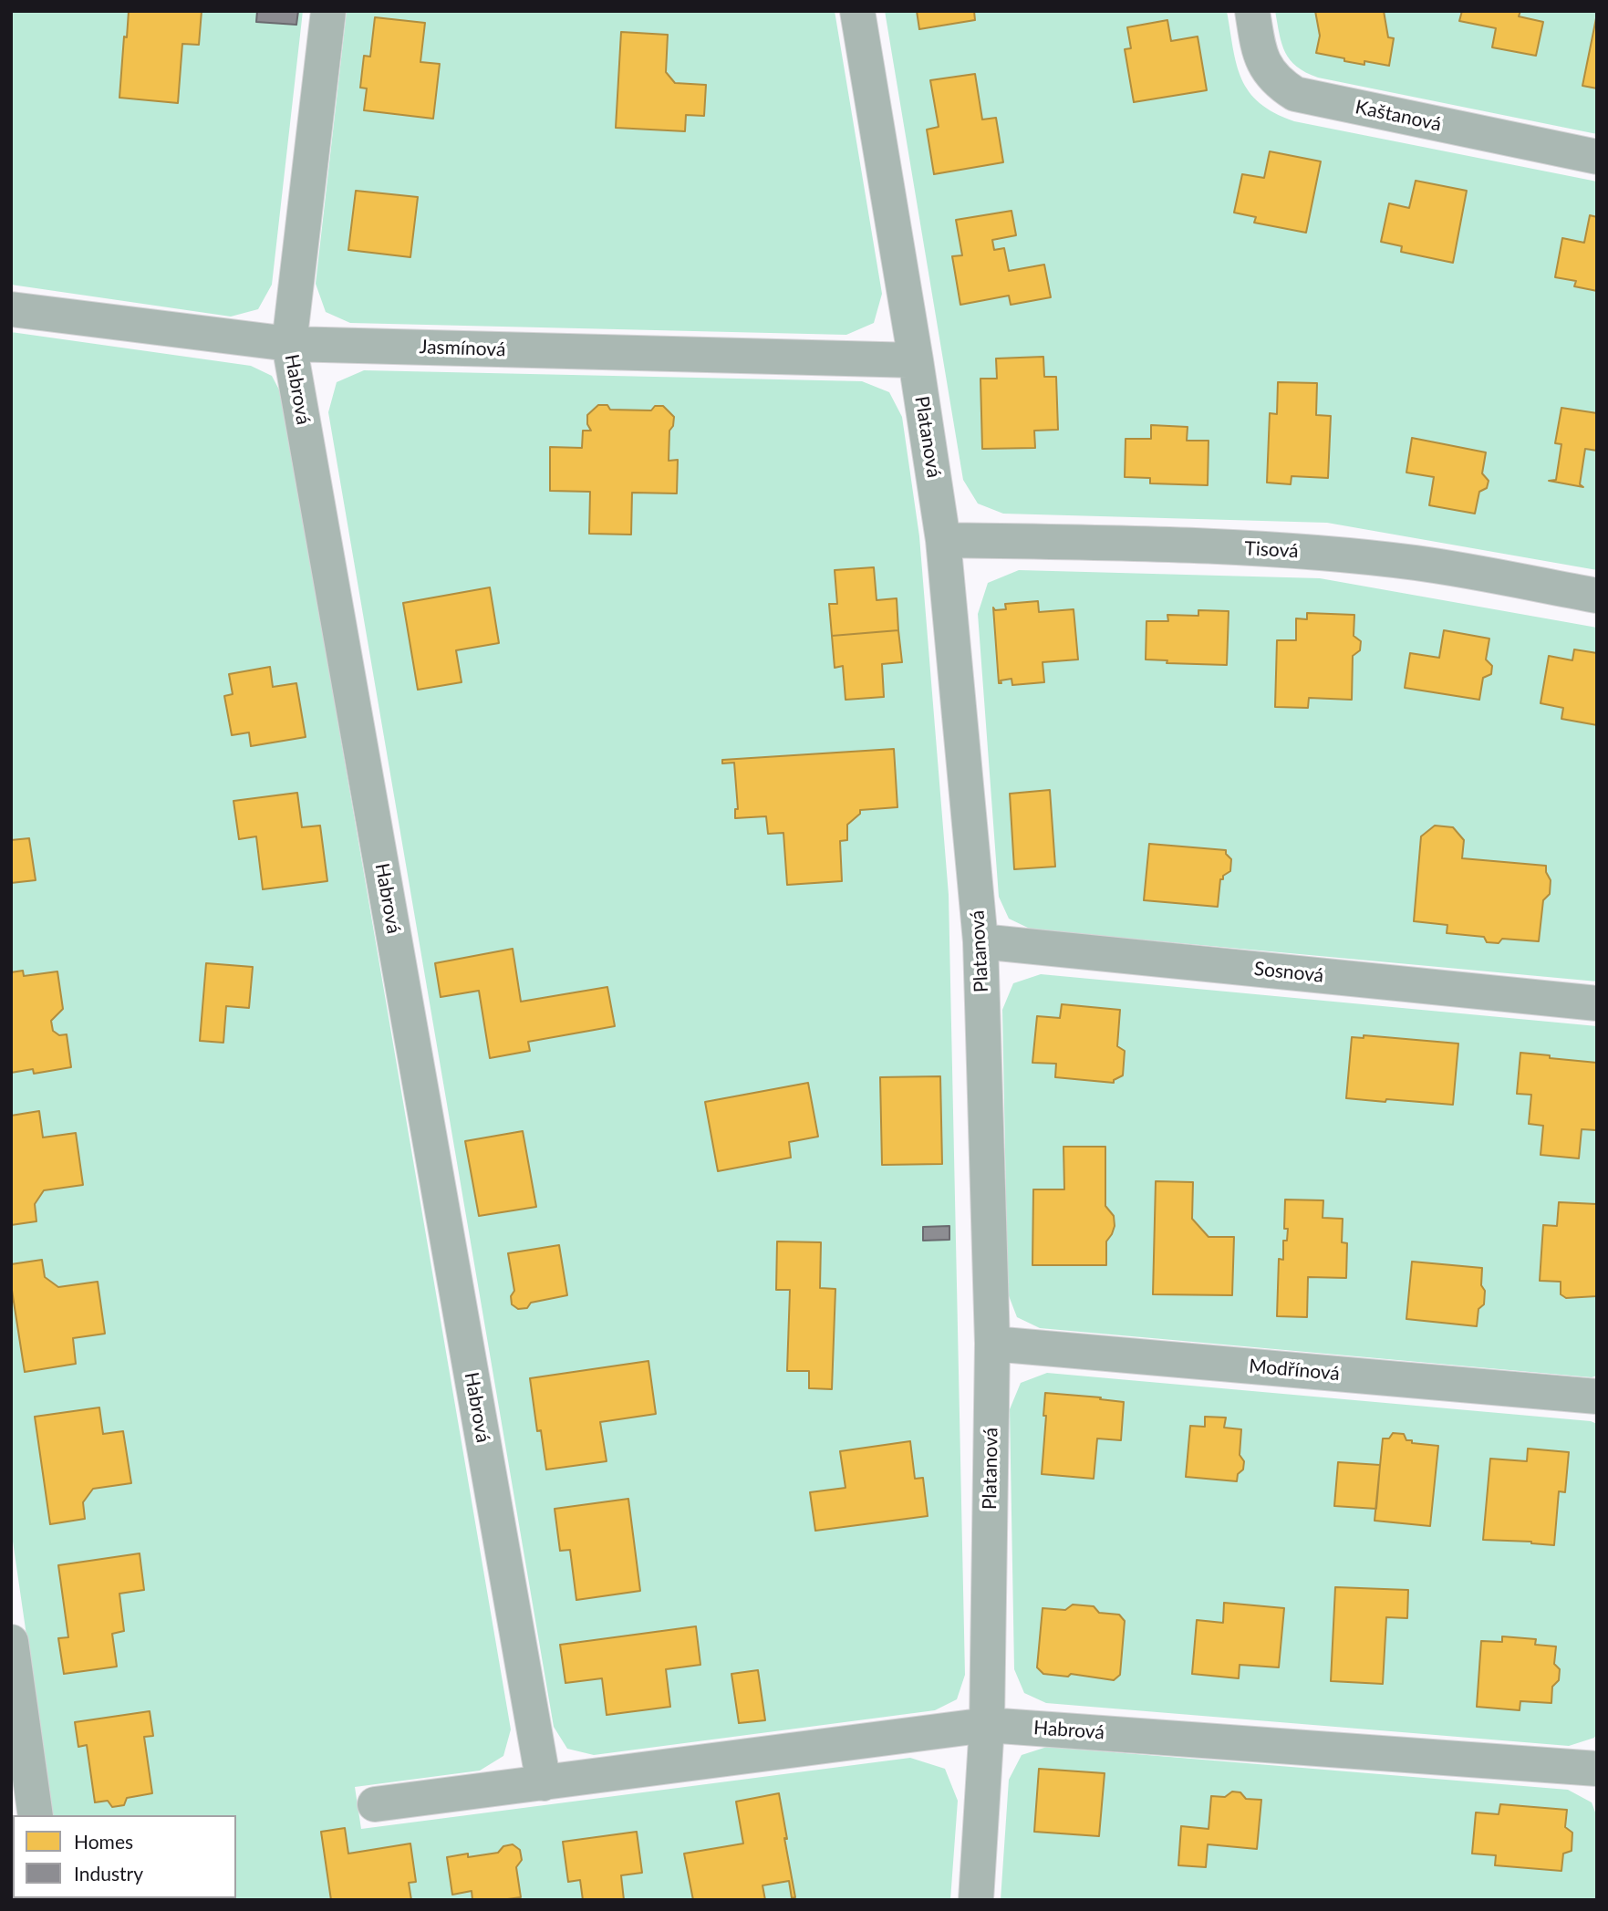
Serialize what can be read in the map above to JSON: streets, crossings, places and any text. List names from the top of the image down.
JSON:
{
  "streets": {
    "street": [
      "Kaštanová",
      "Jasmínová",
      "Habrová",
      "Platanová",
      "Tisová",
      "Sosnová",
      "Modřínová"
    ]
  },
  "crossings": [
    ["Jasmínová", "Habrová"],
    ["Jasmínová", "Platanová"],
    ["Habrová", "Platanová"],
    ["Platanová", "Tisová"],
    ["Platanová", "Sosnová"],
    ["Platanová", "Modřínová"]
  ],
  "legend": ["Homes", "Industry"]
}
